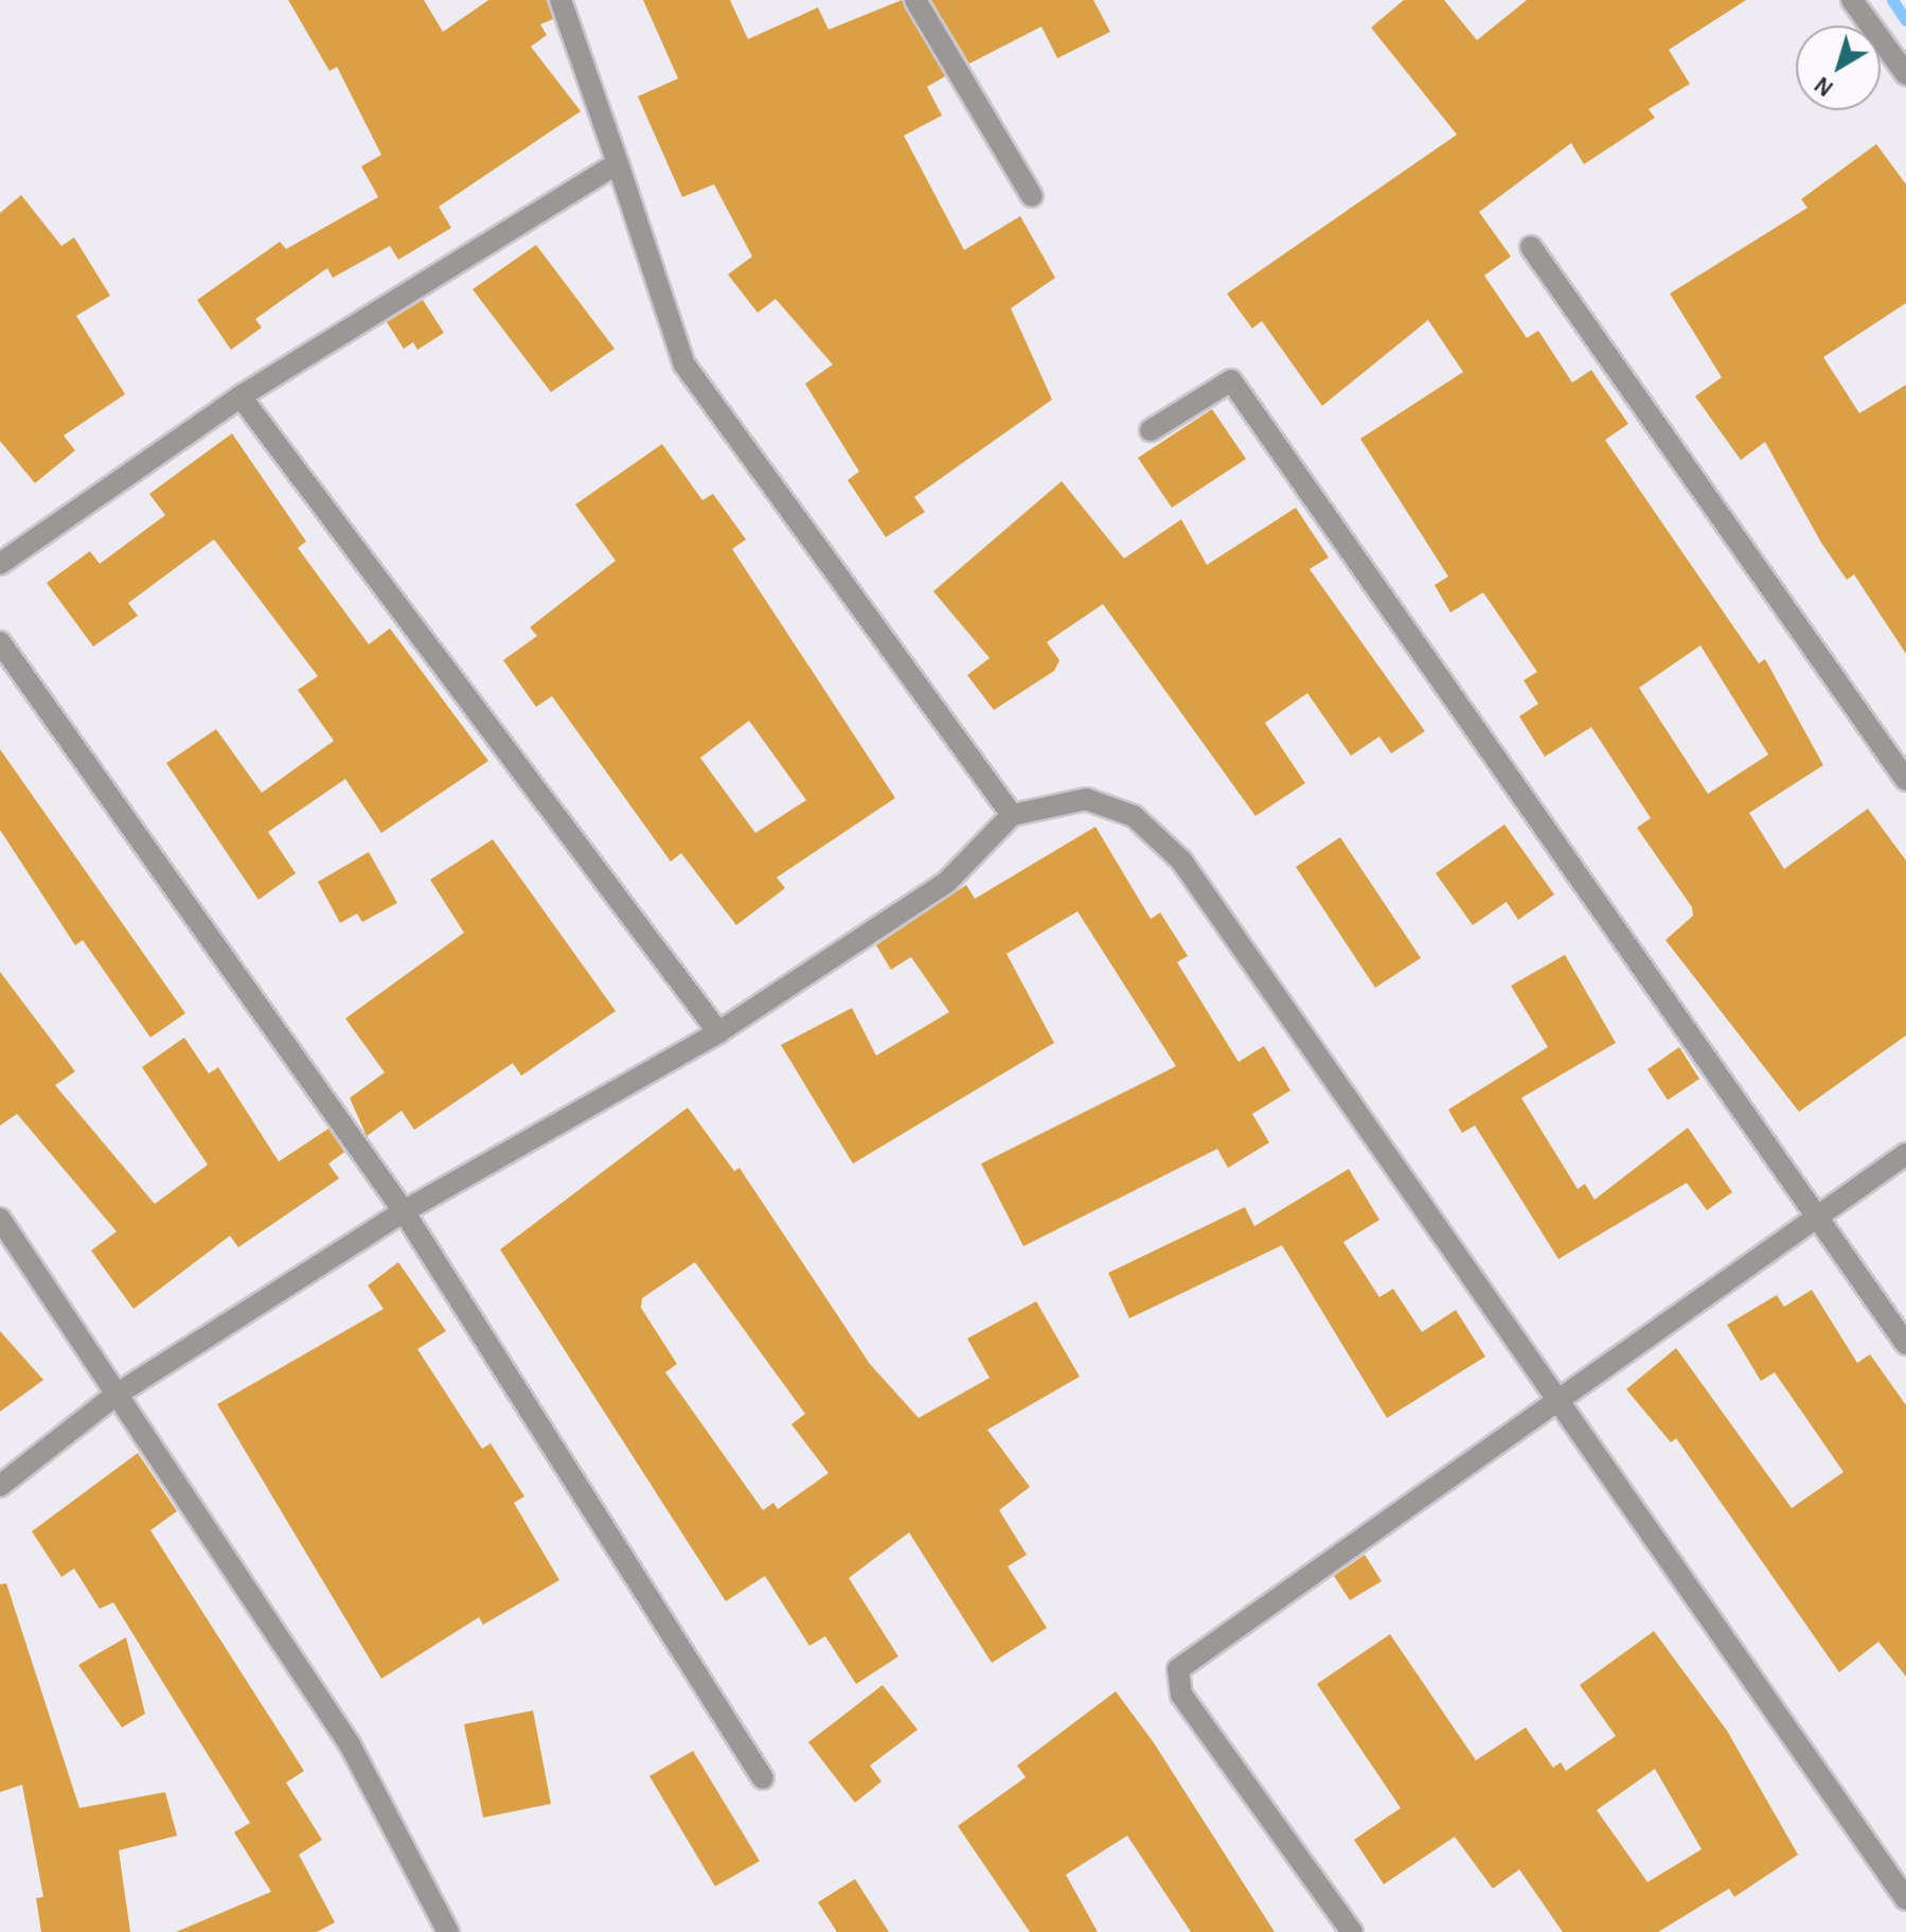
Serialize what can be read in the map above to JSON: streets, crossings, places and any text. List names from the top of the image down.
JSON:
{
  "north": "bottom left"
}
